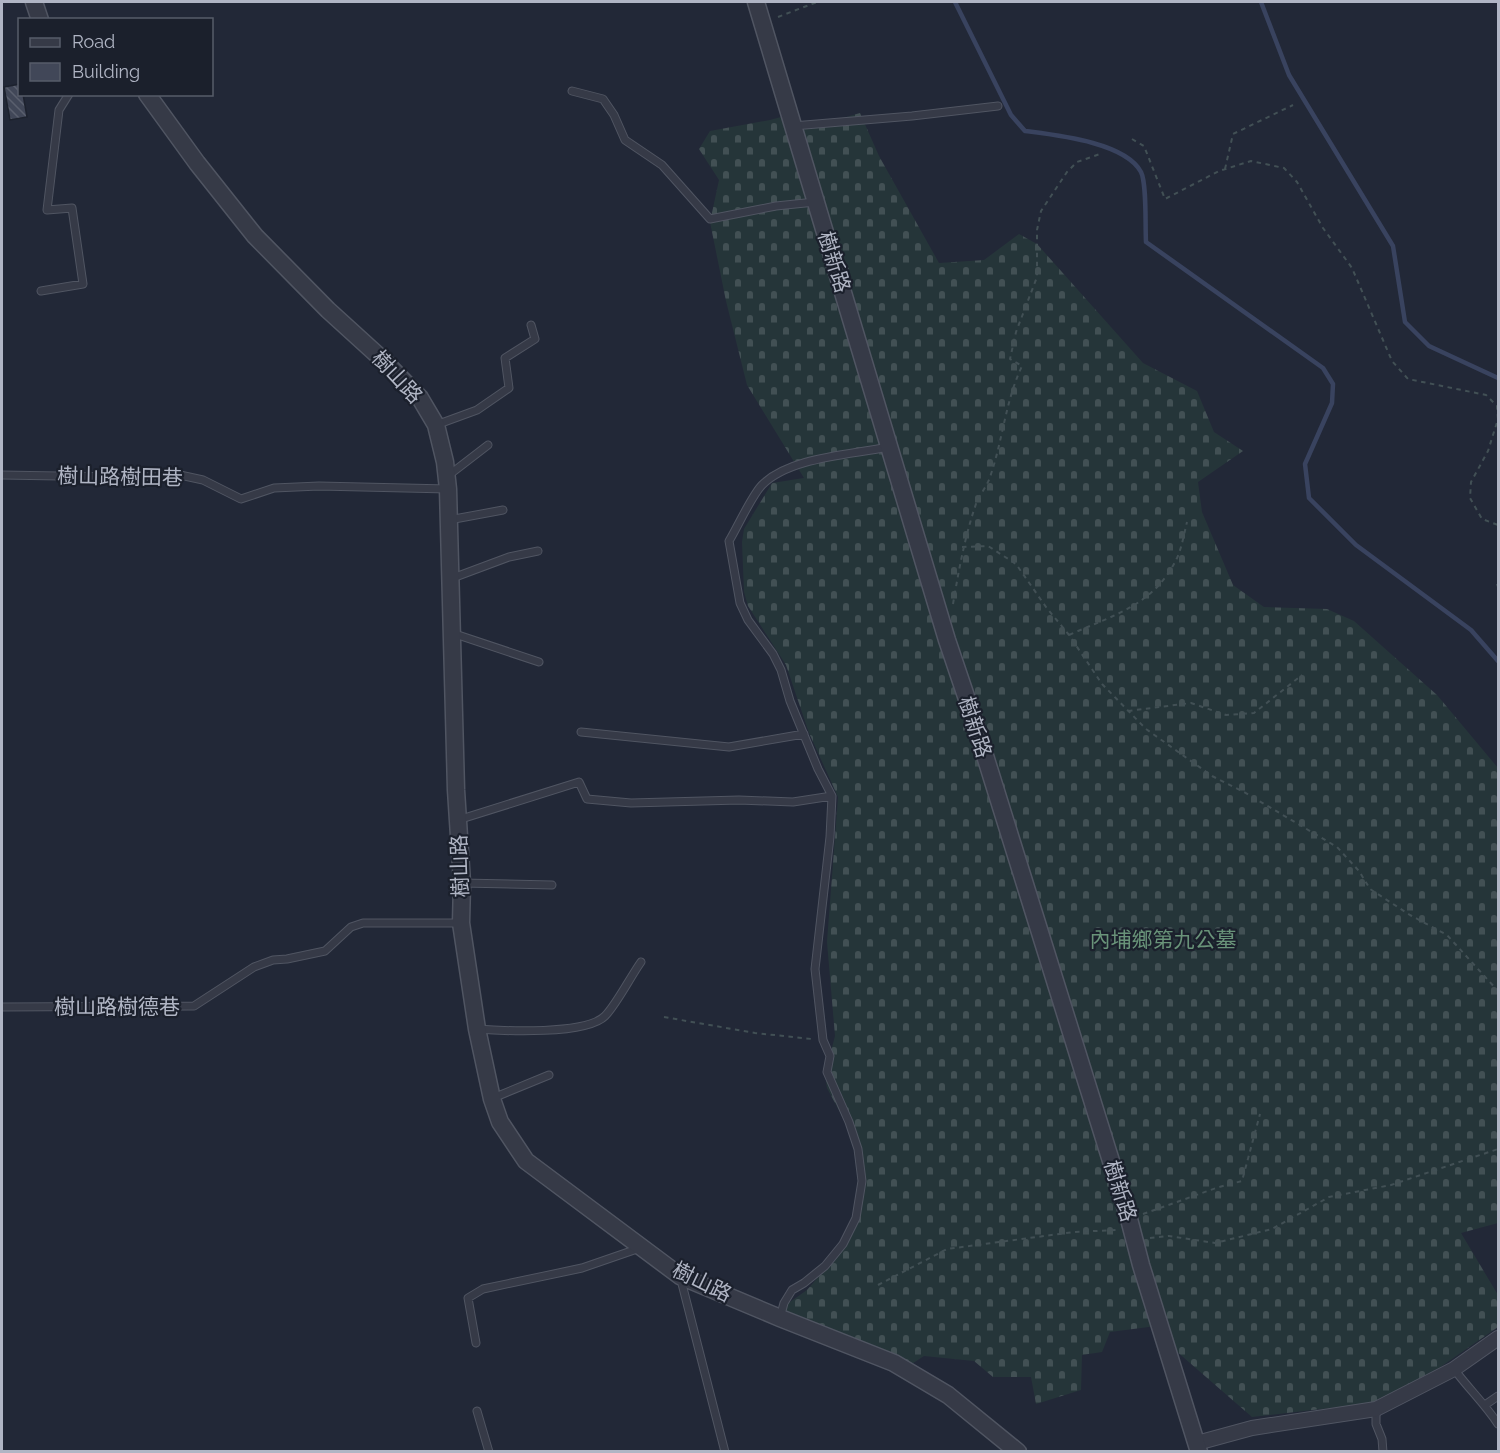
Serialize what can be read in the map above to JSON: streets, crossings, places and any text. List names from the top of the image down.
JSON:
{
  "streets": {
    "street": ["樹新路", "樹山路"],
    "lane": ["樹山路樹田巷", "樹山路樹德巷"]
  },
  "crossings": [
    ["樹山路", "樹山路樹田巷"],
    ["樹山路", "樹山路樹德巷"]
  ],
  "parks": ["內埔鄉第九公墓"],
  "legend": ["Road", "Building"]
}
